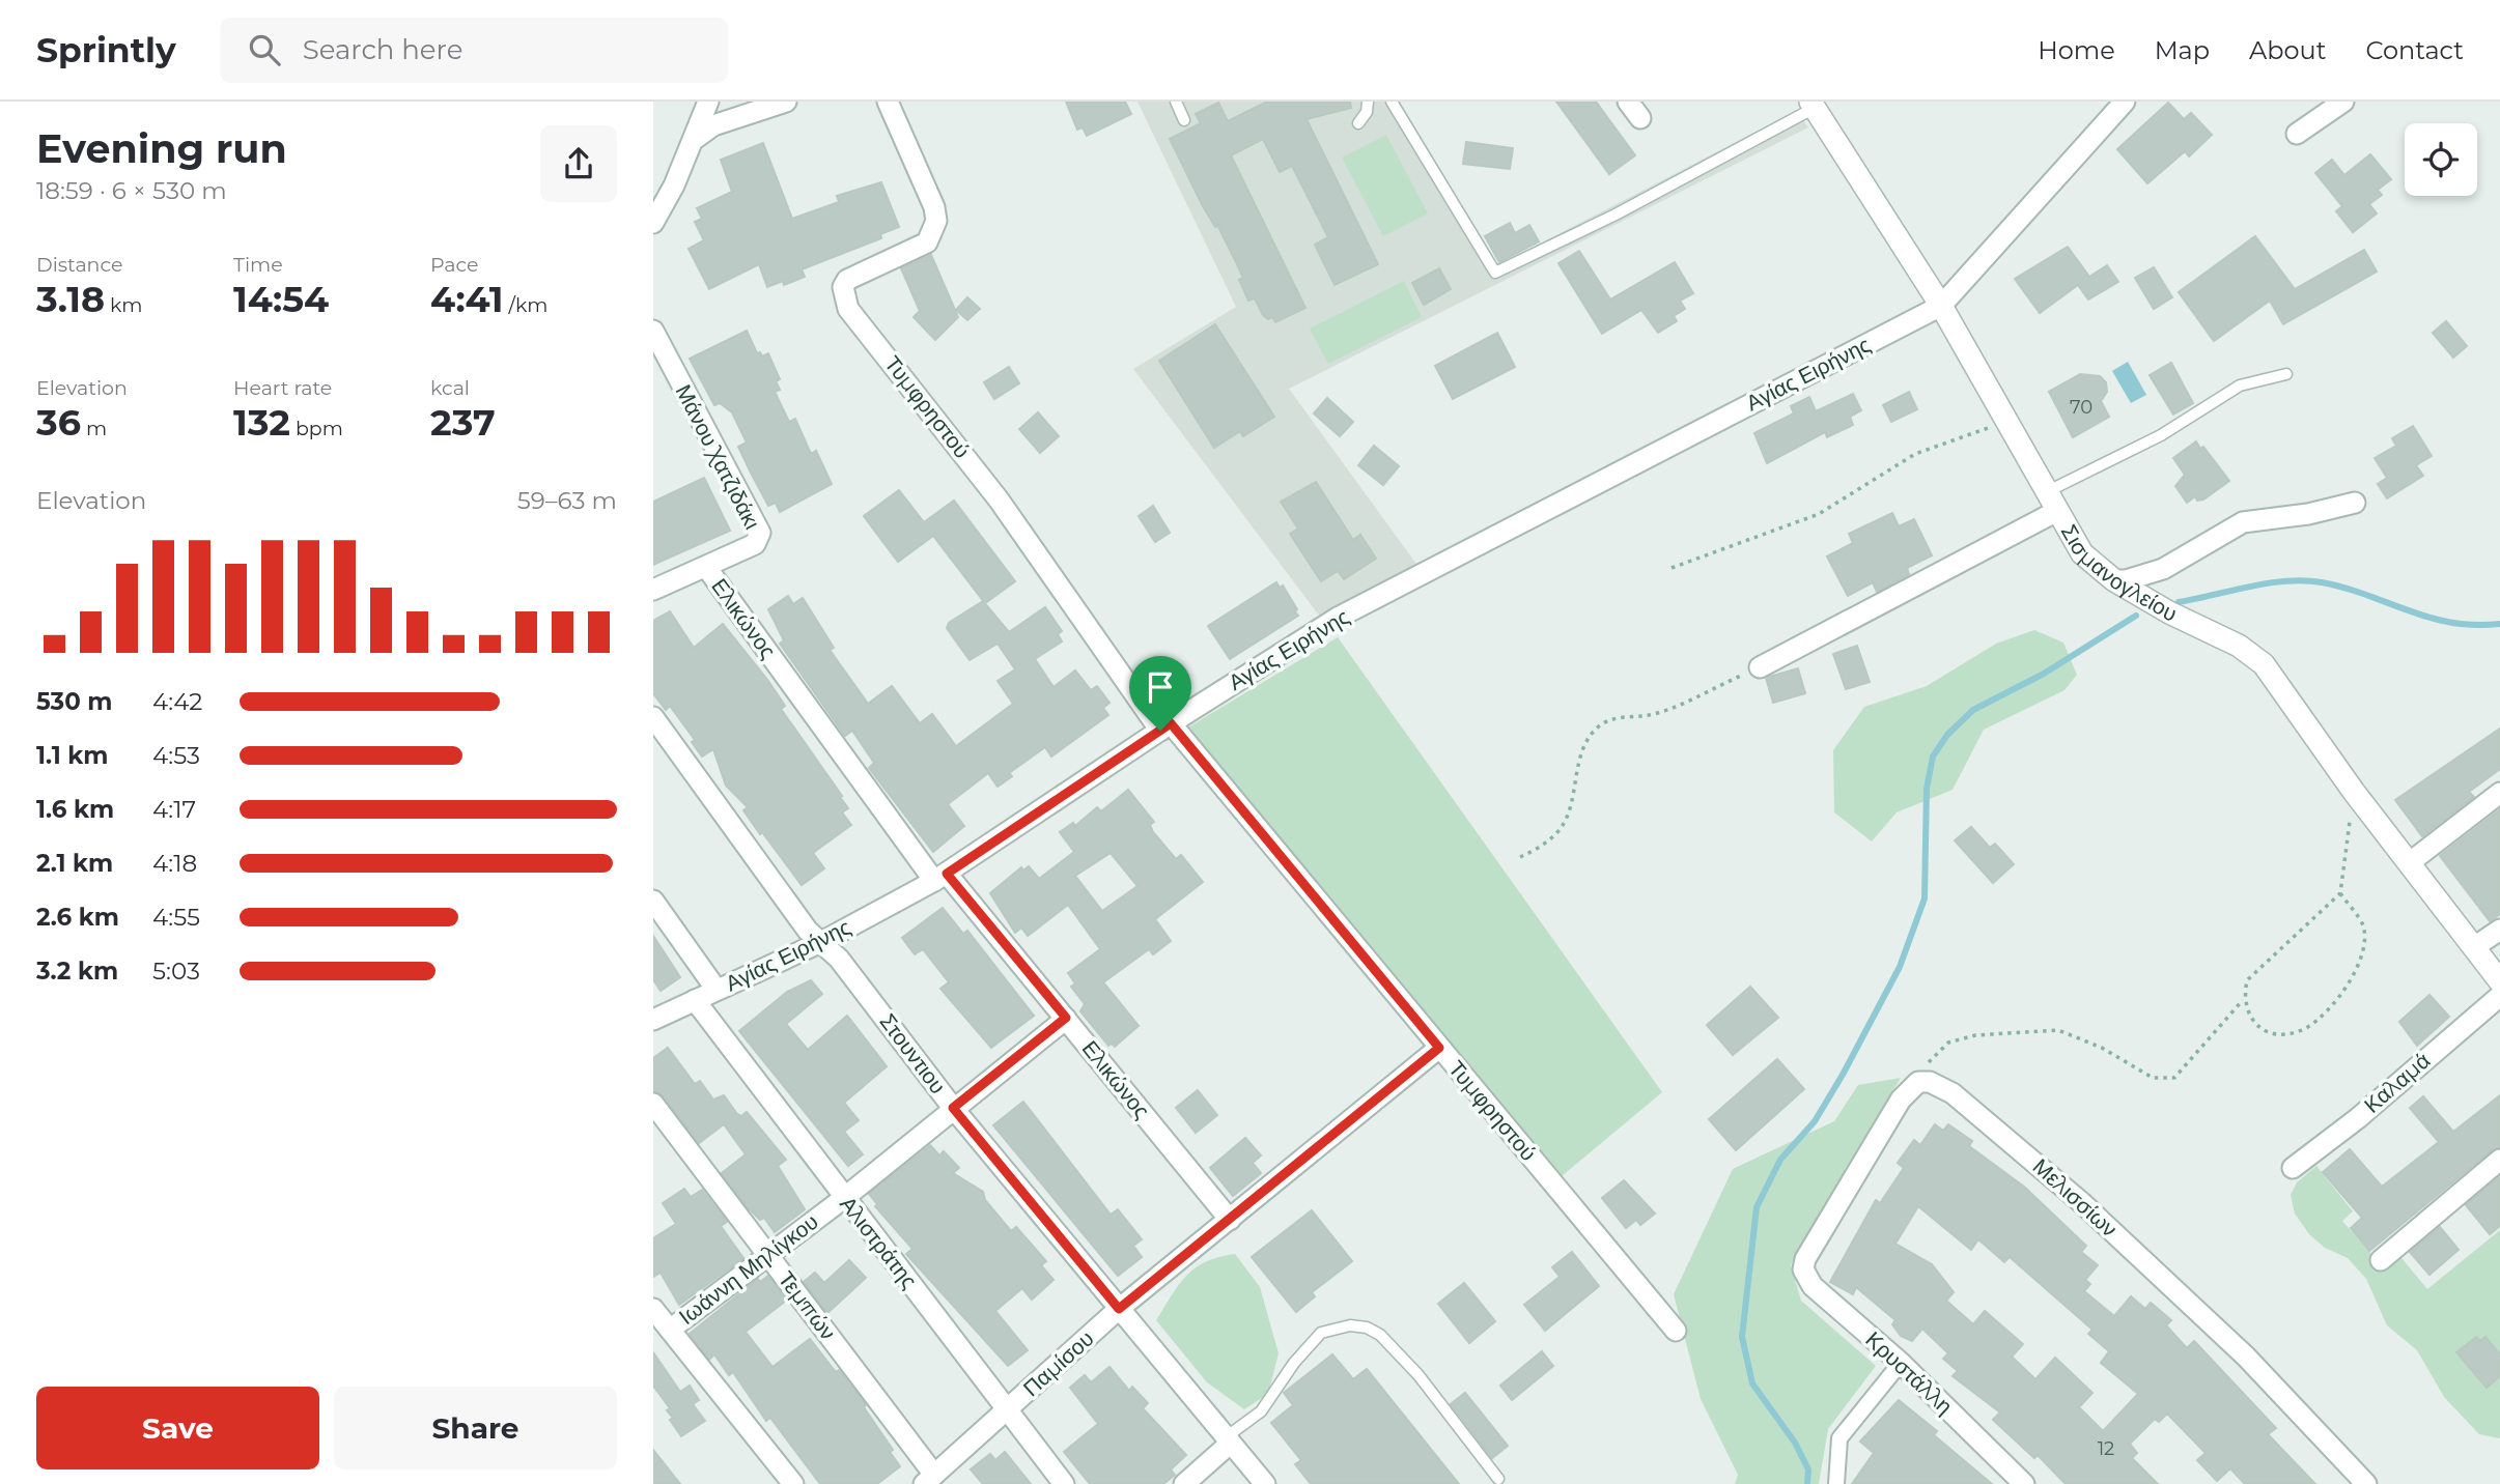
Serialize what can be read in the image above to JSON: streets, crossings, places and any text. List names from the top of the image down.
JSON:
{
  "streets": {
    "street": [
      "Αγίας Ειρήνης",
      "Τυμφρηστού",
      "Μάνου Χατζιδάκι",
      "Σισμανογλείου",
      "Ελικώνος",
      "Στουντιου",
      "Καλαμά",
      "Μελισσίων",
      "Αλιστράτης",
      "Ιωάννη Μηλίγκου",
      "Τεμπών",
      "Παμίσου",
      "Κρυστάλλη"
    ]
  },
  "crossings": [
    ["Αγίας Ειρήνης", "Τυμφρηστού"],
    ["Αγίας Ειρήνης", "Σισμανογλείου"],
    ["Αγίας Ειρήνης", "Ελικώνος"],
    ["Αγίας Ειρήνης", "Στουντιου"],
    ["Αγίας Ειρήνης", "Αλιστράτης"],
    ["Τυμφρηστού", "Παμίσου"],
    ["Μάνου Χατζιδάκι", "Ελικώνος"],
    ["Ελικώνος", "Ιωάννη Μηλίγκου"],
    ["Ελικώνος", "Παμίσου"],
    ["Στουντιου", "Ιωάννη Μηλίγκου"],
    ["Στουντιου", "Παμίσου"],
    ["Μελισσίων", "Κρυστάλλη"],
    ["Αλιστράτης", "Ιωάννη Μηλίγκου"],
    ["Αλιστράτης", "Παμίσου"],
    ["Ιωάννη Μηλίγκου", "Τεμπών"],
    ["Τεμπών", "Παμίσου"]
  ],
  "house_numbers": ["70", "12"],
  "page": {
    "header": "Sprintly",
    "search": "Search here",
    "nav": [
      "Home",
      "Map",
      "About",
      "Contact"
    ],
    "heading": ["Evening run", "18:59 · 6 × 530 m"],
    "stats": [
      ["Distance", "3.18 km"],
      ["Time", "14:54"],
      ["Pace", "4:41 /km"],
      ["Elevation", "36 m"],
      ["Heart rate", "132 bpm"],
      ["kcal", "237"]
    ],
    "chart": ["Elevation", "59–63 m"],
    "list": [
      {
        "name": "530 m",
        "note": "4:42"
      },
      {
        "name": "1.1 km",
        "note": "4:53"
      },
      {
        "name": "1.6 km",
        "note": "4:17"
      },
      {
        "name": "2.1 km",
        "note": "4:18"
      },
      {
        "name": "2.6 km",
        "note": "4:55"
      },
      {
        "name": "3.2 km",
        "note": "5:03"
      }
    ],
    "buttons": ["Save", "Share"]
  }
}
